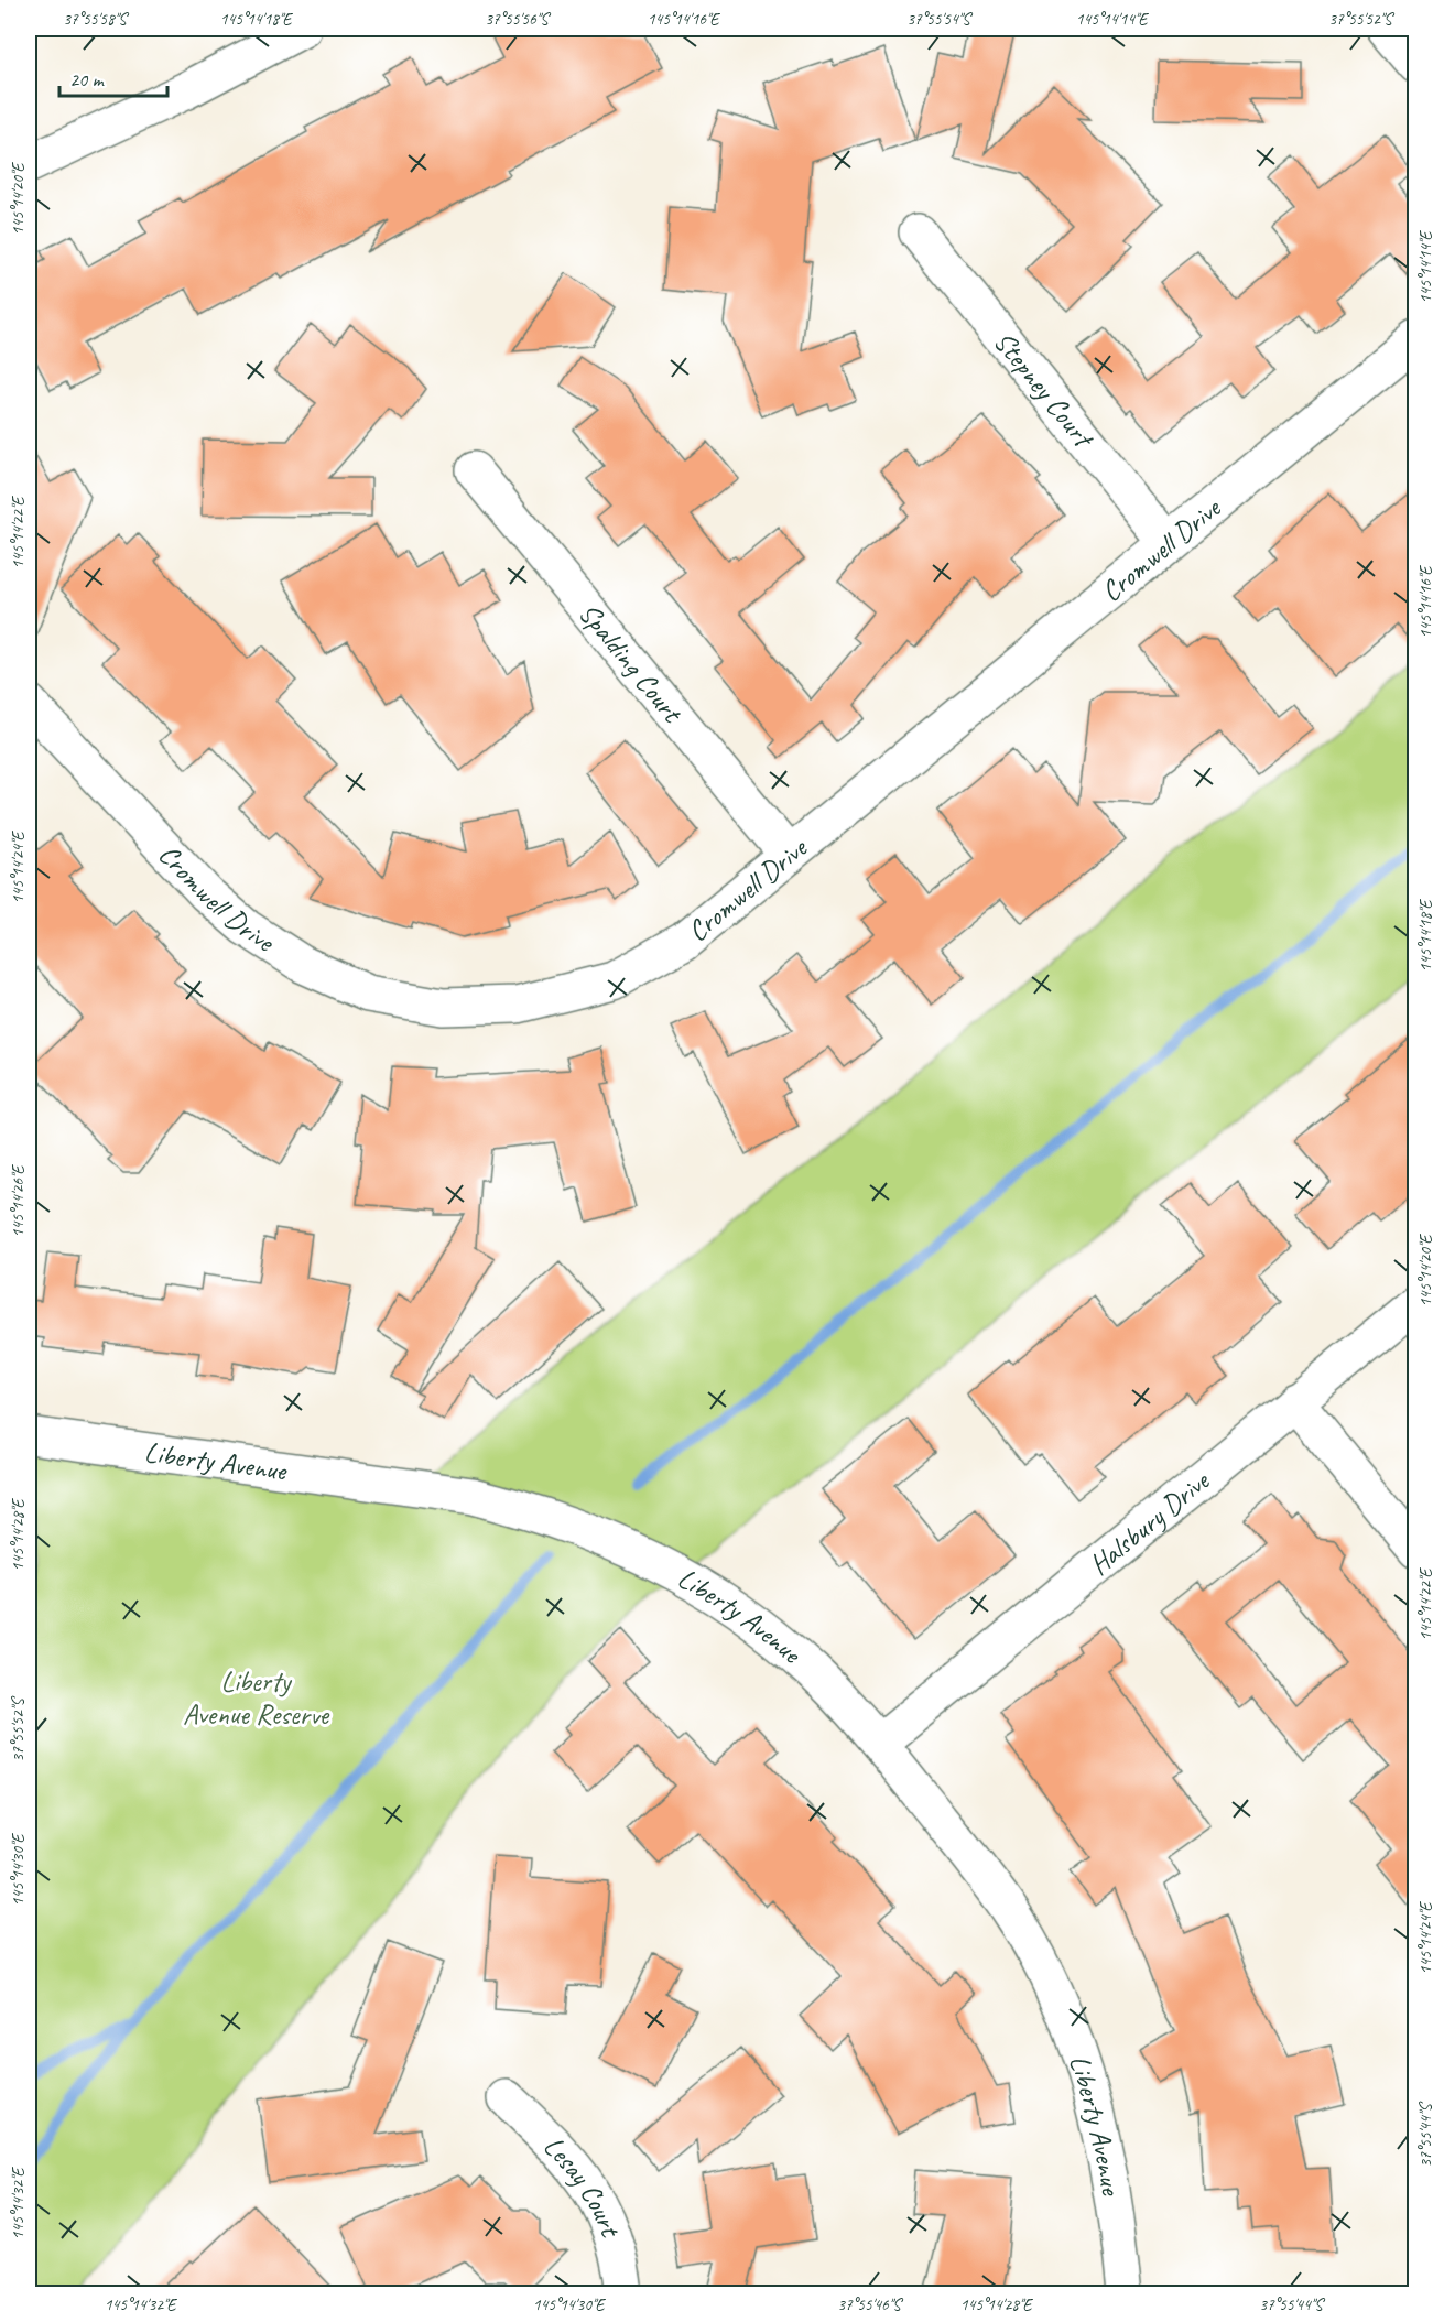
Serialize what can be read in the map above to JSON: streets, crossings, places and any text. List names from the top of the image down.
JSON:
{
  "streets": {
    "street": [
      "Stepney Court",
      "Cromwell Drive",
      "Spalding Court",
      "Liberty Avenue",
      "Halsbury Drive",
      "Lesay Court"
    ]
  },
  "crossings": [
    ["Stepney Court", "Cromwell Drive"],
    ["Cromwell Drive", "Spalding Court"],
    ["Liberty Avenue", "Halsbury Drive"]
  ],
  "parks": ["Liberty Avenue Reserve"],
  "scale_bar": "20 m",
  "coordinates": [
    "37°55'58\"S",
    "145°14'18\"E",
    "37°55'56\"S",
    "145°14'16\"E",
    "37°55'54\"S",
    "145°14'14\"E",
    "37°55'52\"S",
    "145°14'20\"E",
    "145°14'22\"E",
    "145°14'24\"E",
    "145°14'26\"E",
    "145°14'28\"E",
    "145°14'30\"E",
    "37°55'44\"S",
    "145°14'32\"E",
    "37°55'46\"S"
  ]
}
